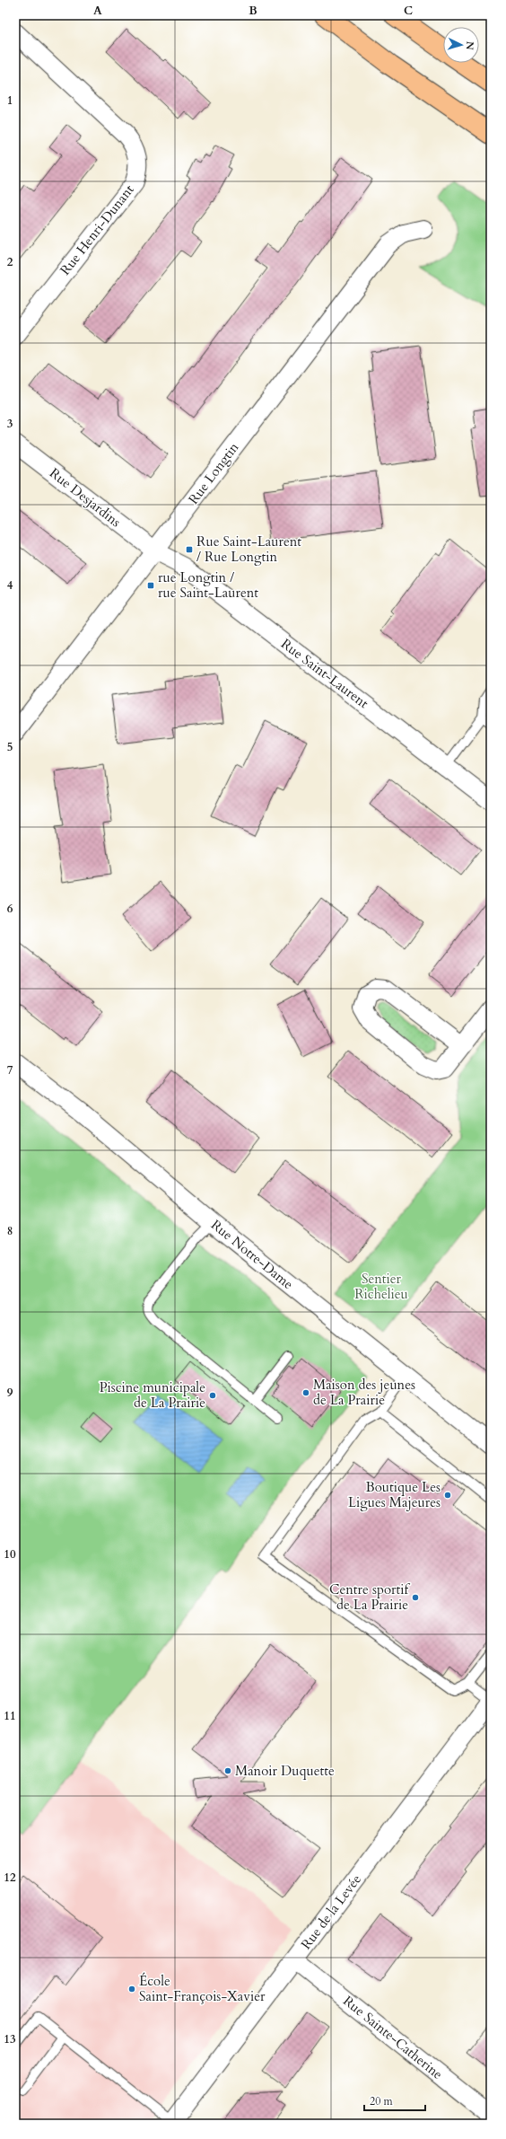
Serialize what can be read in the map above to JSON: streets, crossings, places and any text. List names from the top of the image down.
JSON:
{
  "streets": {
    "street": [
      "Rue Henri-Dunant",
      "Rue Longtin",
      "Rue Desjardins",
      "Rue Saint-Laurent",
      "Rue Notre-Dame",
      "Rue de la Levée",
      "Rue Sainte-Catherine"
    ]
  },
  "crossings": [
    ["Rue Longtin", "Rue Desjardins"],
    ["Rue Longtin", "Rue Saint-Laurent"],
    ["Rue Desjardins", "Rue Saint-Laurent"],
    ["Rue de la Levée", "Rue Sainte-Catherine"]
  ],
  "parks": ["Sentier Richelieu"],
  "places": {
    "transit": ["Rue Saint-Laurent / Rue Longtin", "rue Longtin / rue Saint-Laurent"],
    "other": [
      "Maison des jeunes de La Prairie",
      "Piscine municipale de La Prairie",
      "Boutique Les Ligues Majeures",
      "Centre sportif de La Prairie",
      "Manoir Duquette",
      "École Saint-François-Xavier"
    ]
  },
  "scale_bar": "20 m",
  "north": "right",
  "grid": {
    "columns": ["A", "B", "C"],
    "rows": [
      "1",
      "2",
      "3",
      "4",
      "5",
      "6",
      "7",
      "8",
      "9",
      "10",
      "11",
      "12",
      "13"
    ]
  }
}
